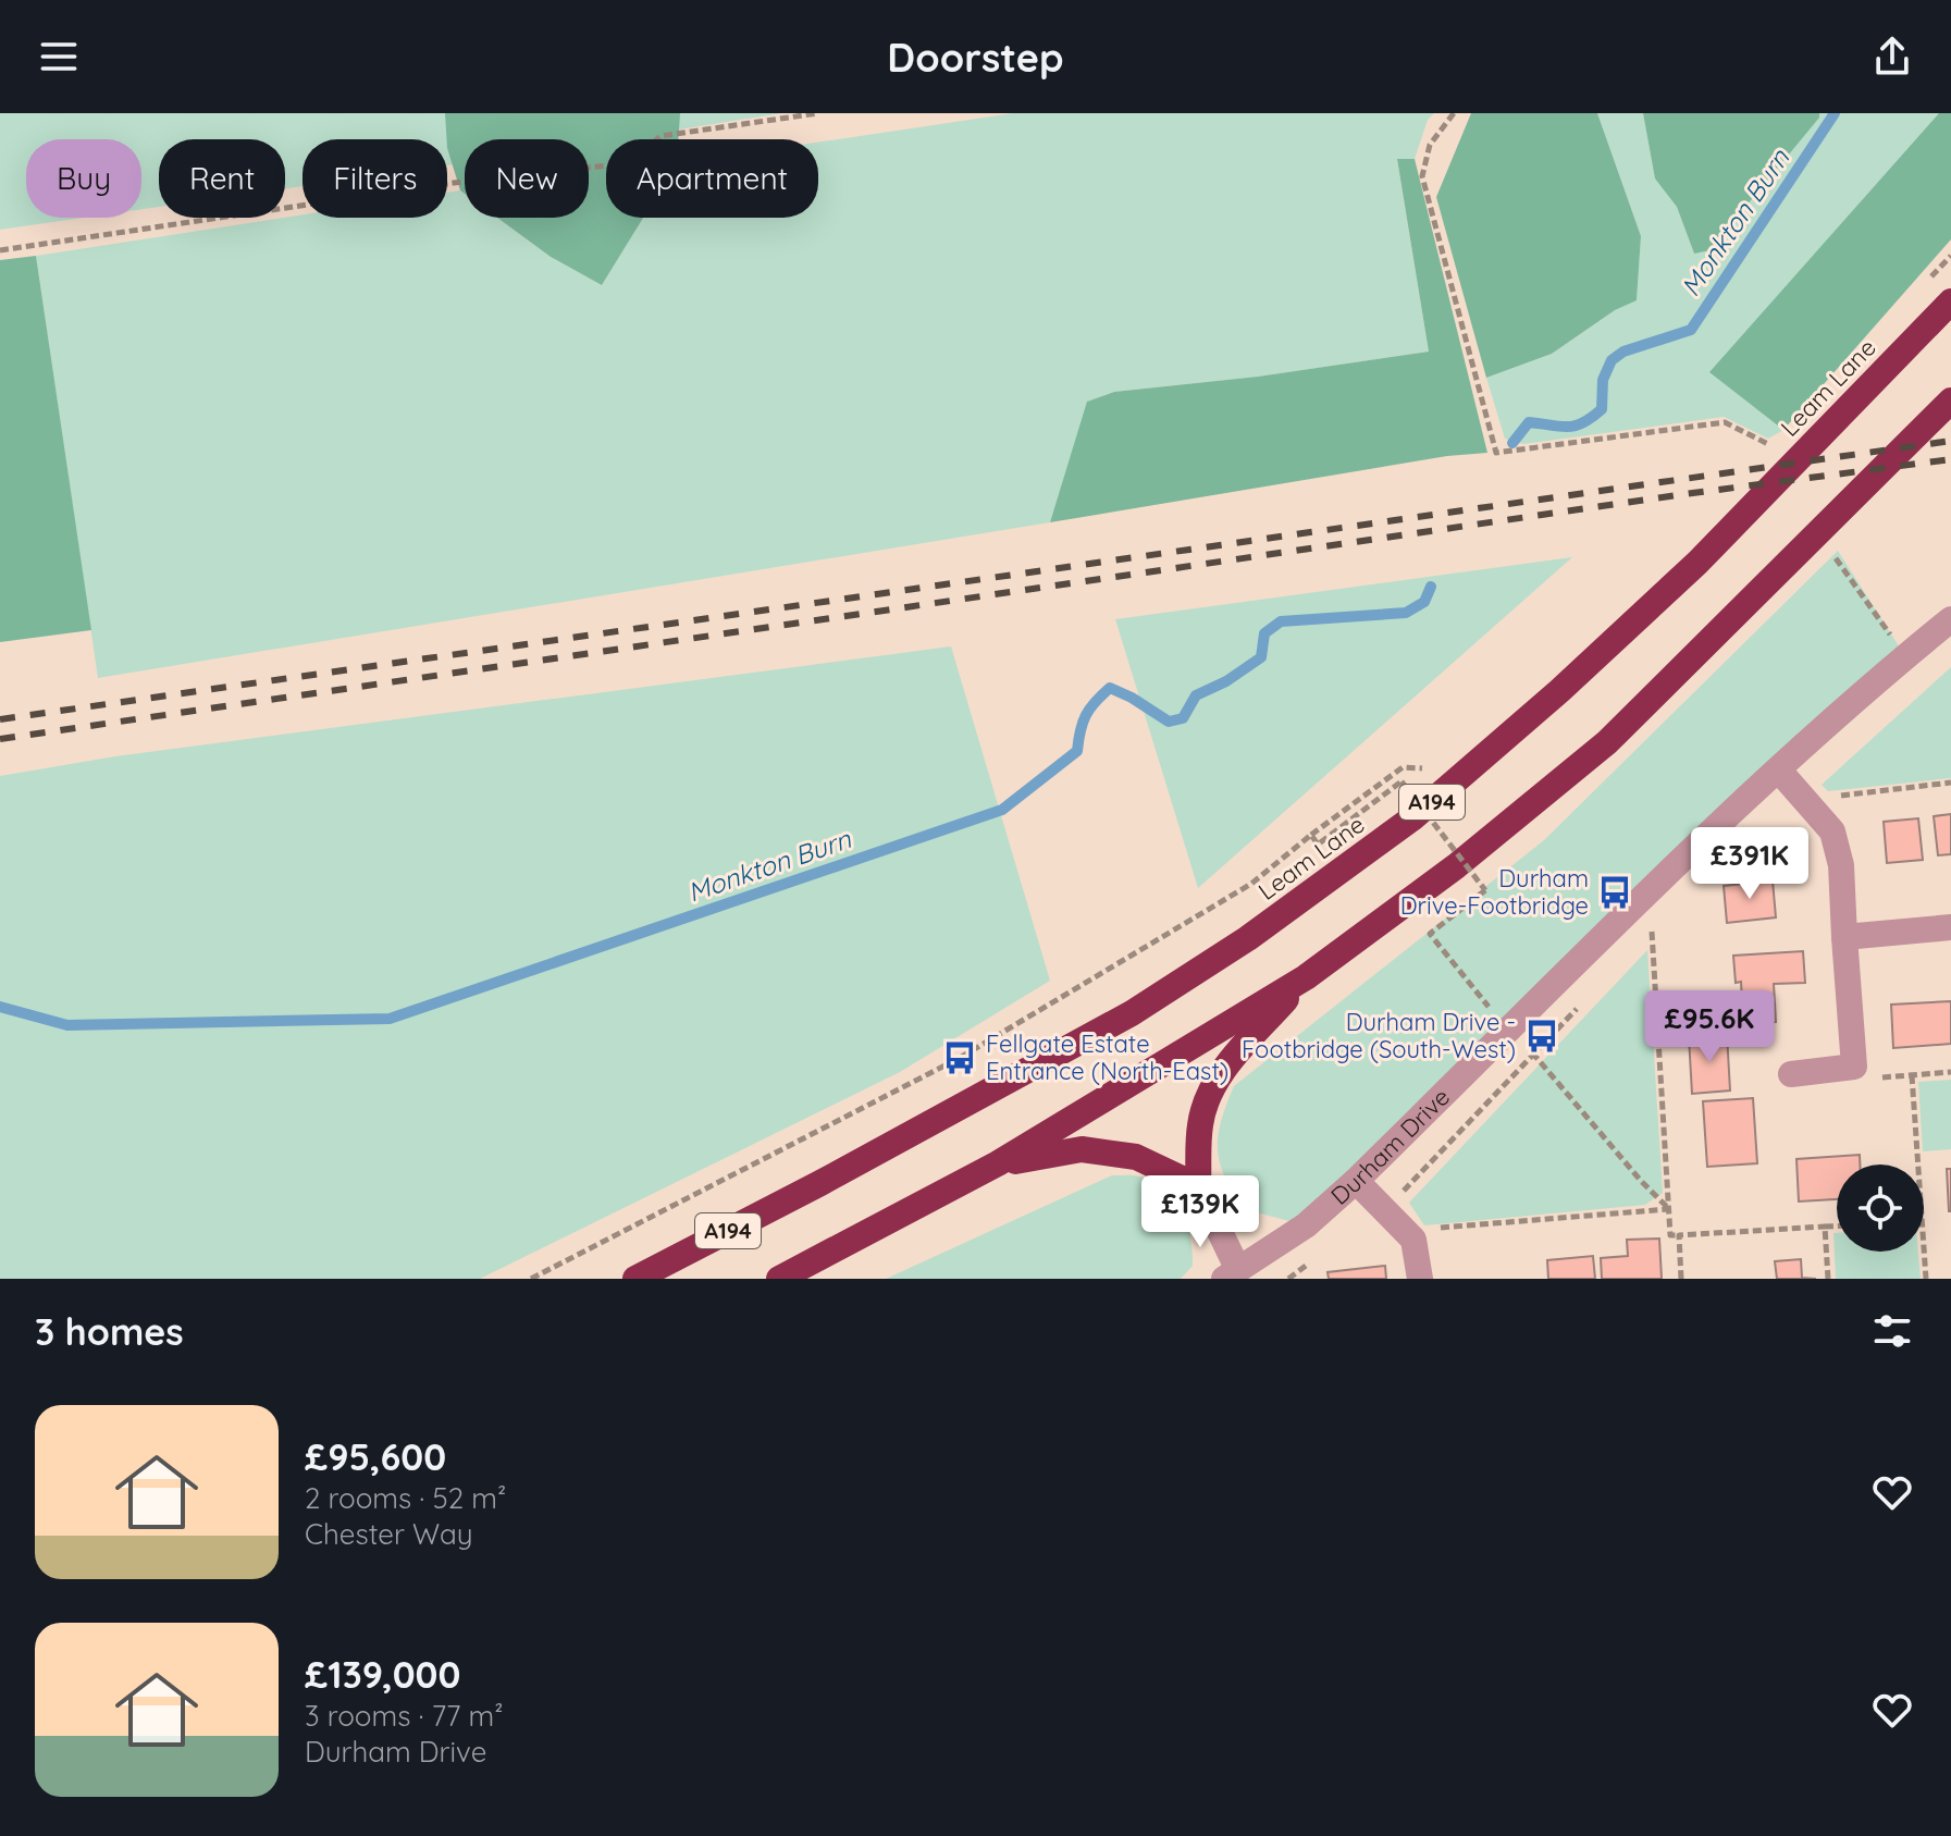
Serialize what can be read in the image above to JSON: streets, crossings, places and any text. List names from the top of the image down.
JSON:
{
  "streets": {
    "highway": ["Leam Lane", "A194"],
    "street": ["Durham Drive"]
  },
  "crossings": [
    ["A194", "Durham Drive"]
  ],
  "water": ["Monkton Burn"],
  "places": {
    "bus stop": ["Durham Drive-Footbridge", "Durham Drive - Footbridge (South-West)", "Fellgate Estate Entrance (North-East)"]
  },
  "page": {
    "header": "Doorstep",
    "chip": [
      "Buy",
      "Rent",
      "Filters",
      "New",
      "Apartment"
    ],
    "price": ["£391K", "£95.6K", "£139K"],
    "heading": "3 homes",
    "list": [
      {
        "name": "£95,600",
        "note": "2 rooms · 52 m² · Chester Way"
      },
      {
        "name": "£139,000",
        "note": "3 rooms · 77 m² · Durham Drive"
      }
    ]
  }
}
